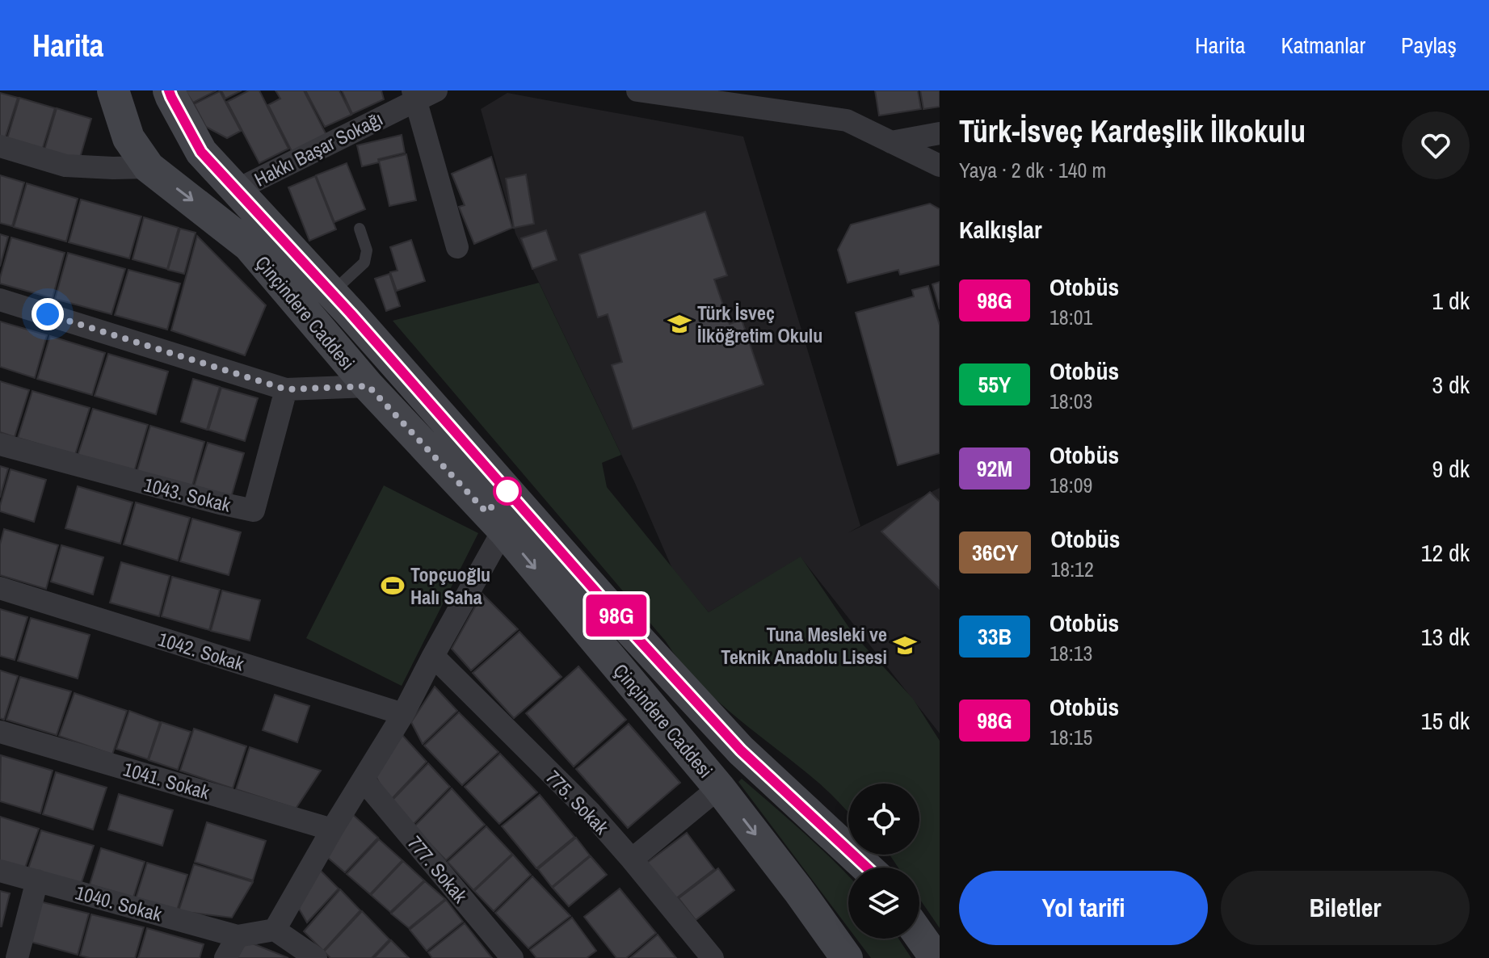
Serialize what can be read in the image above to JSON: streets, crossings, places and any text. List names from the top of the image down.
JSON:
{
  "streets": {
    "main road": ["Çinçindere Caddesi"],
    "street": [
      "Hakkı Başar Sokağı",
      "1043. Sokak",
      "1042. Sokak",
      "1041. Sokak",
      "775. Sokak",
      "777. Sokak",
      "1040. Sokak"
    ]
  },
  "crossings": [
    ["Hakkı Başar Sokağı", "Çinçindere Caddesi"]
  ],
  "places": {
    "school or university": ["Türk İsveç İlköğretim Okulu", "Tuna Mesleki ve Teknik Anadolu Lisesi"],
    "sports": ["Topçuoğlu Halı Saha"]
  },
  "lines": ["bus line 98G"],
  "page": {
    "header": "Harita",
    "nav": ["Harita", "Katmanlar", "Paylaş"],
    "on_map": "98G",
    "heading": [
      ["Türk-İsveç Kardeşlik İlkokulu", "Yaya · 2 dk · 140 m"],
      "Kalkışlar"
    ],
    "list": [
      {
        "mark": "98G",
        "name": "Otobüs",
        "note": "18:01",
        "value": "1 dk"
      },
      {
        "mark": "55Y",
        "name": "Otobüs",
        "note": "18:03",
        "value": "3 dk"
      },
      {
        "mark": "92M",
        "name": "Otobüs",
        "note": "18:09",
        "value": "9 dk"
      },
      {
        "mark": "36CY",
        "name": "Otobüs",
        "note": "18:12",
        "value": "12 dk"
      },
      {
        "mark": "33B",
        "name": "Otobüs",
        "note": "18:13",
        "value": "13 dk"
      },
      {
        "mark": "98G",
        "name": "Otobüs",
        "note": "18:15",
        "value": "15 dk"
      }
    ],
    "buttons": ["Yol tarifi", "Biletler"]
  }
}
